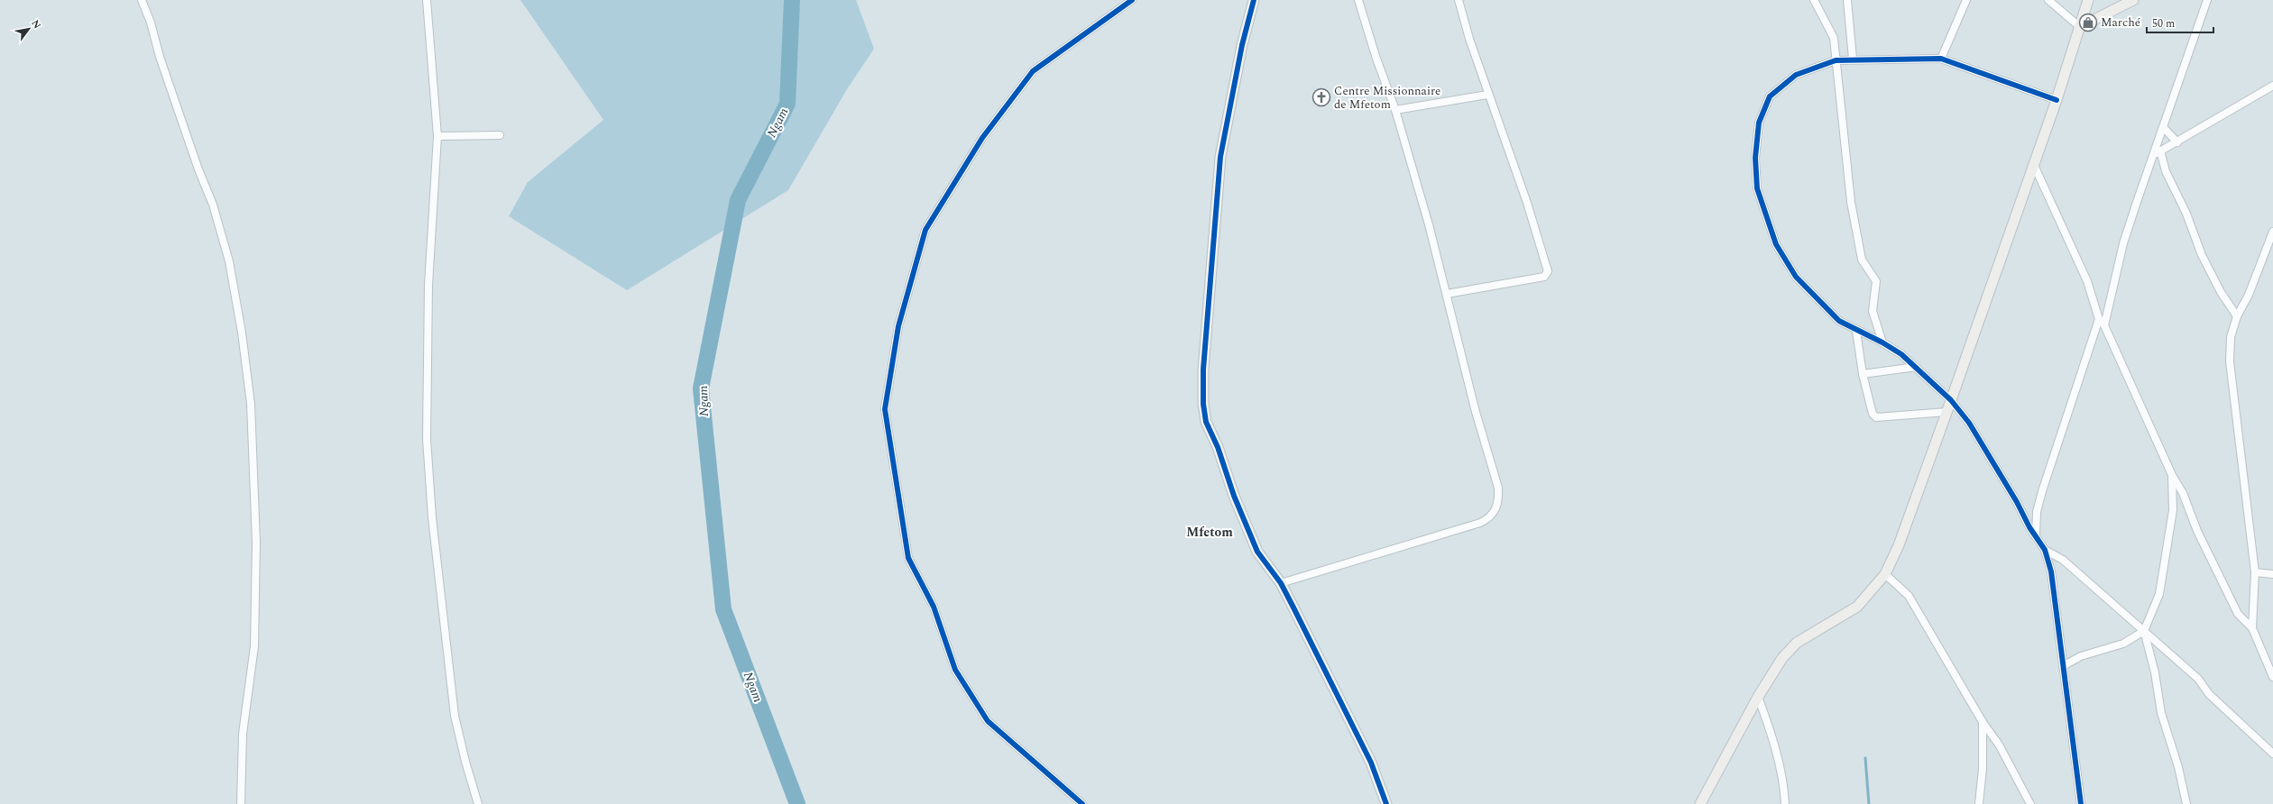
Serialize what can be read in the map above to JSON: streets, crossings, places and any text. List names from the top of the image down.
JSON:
{
  "districts": ["Mfetom"],
  "water": ["Ngam"],
  "places": {
    "shop": ["Marché"],
    "church": ["Centre Missionnaire de Mfetom"]
  },
  "scale_bar": "50 m",
  "north": "top right"
}
